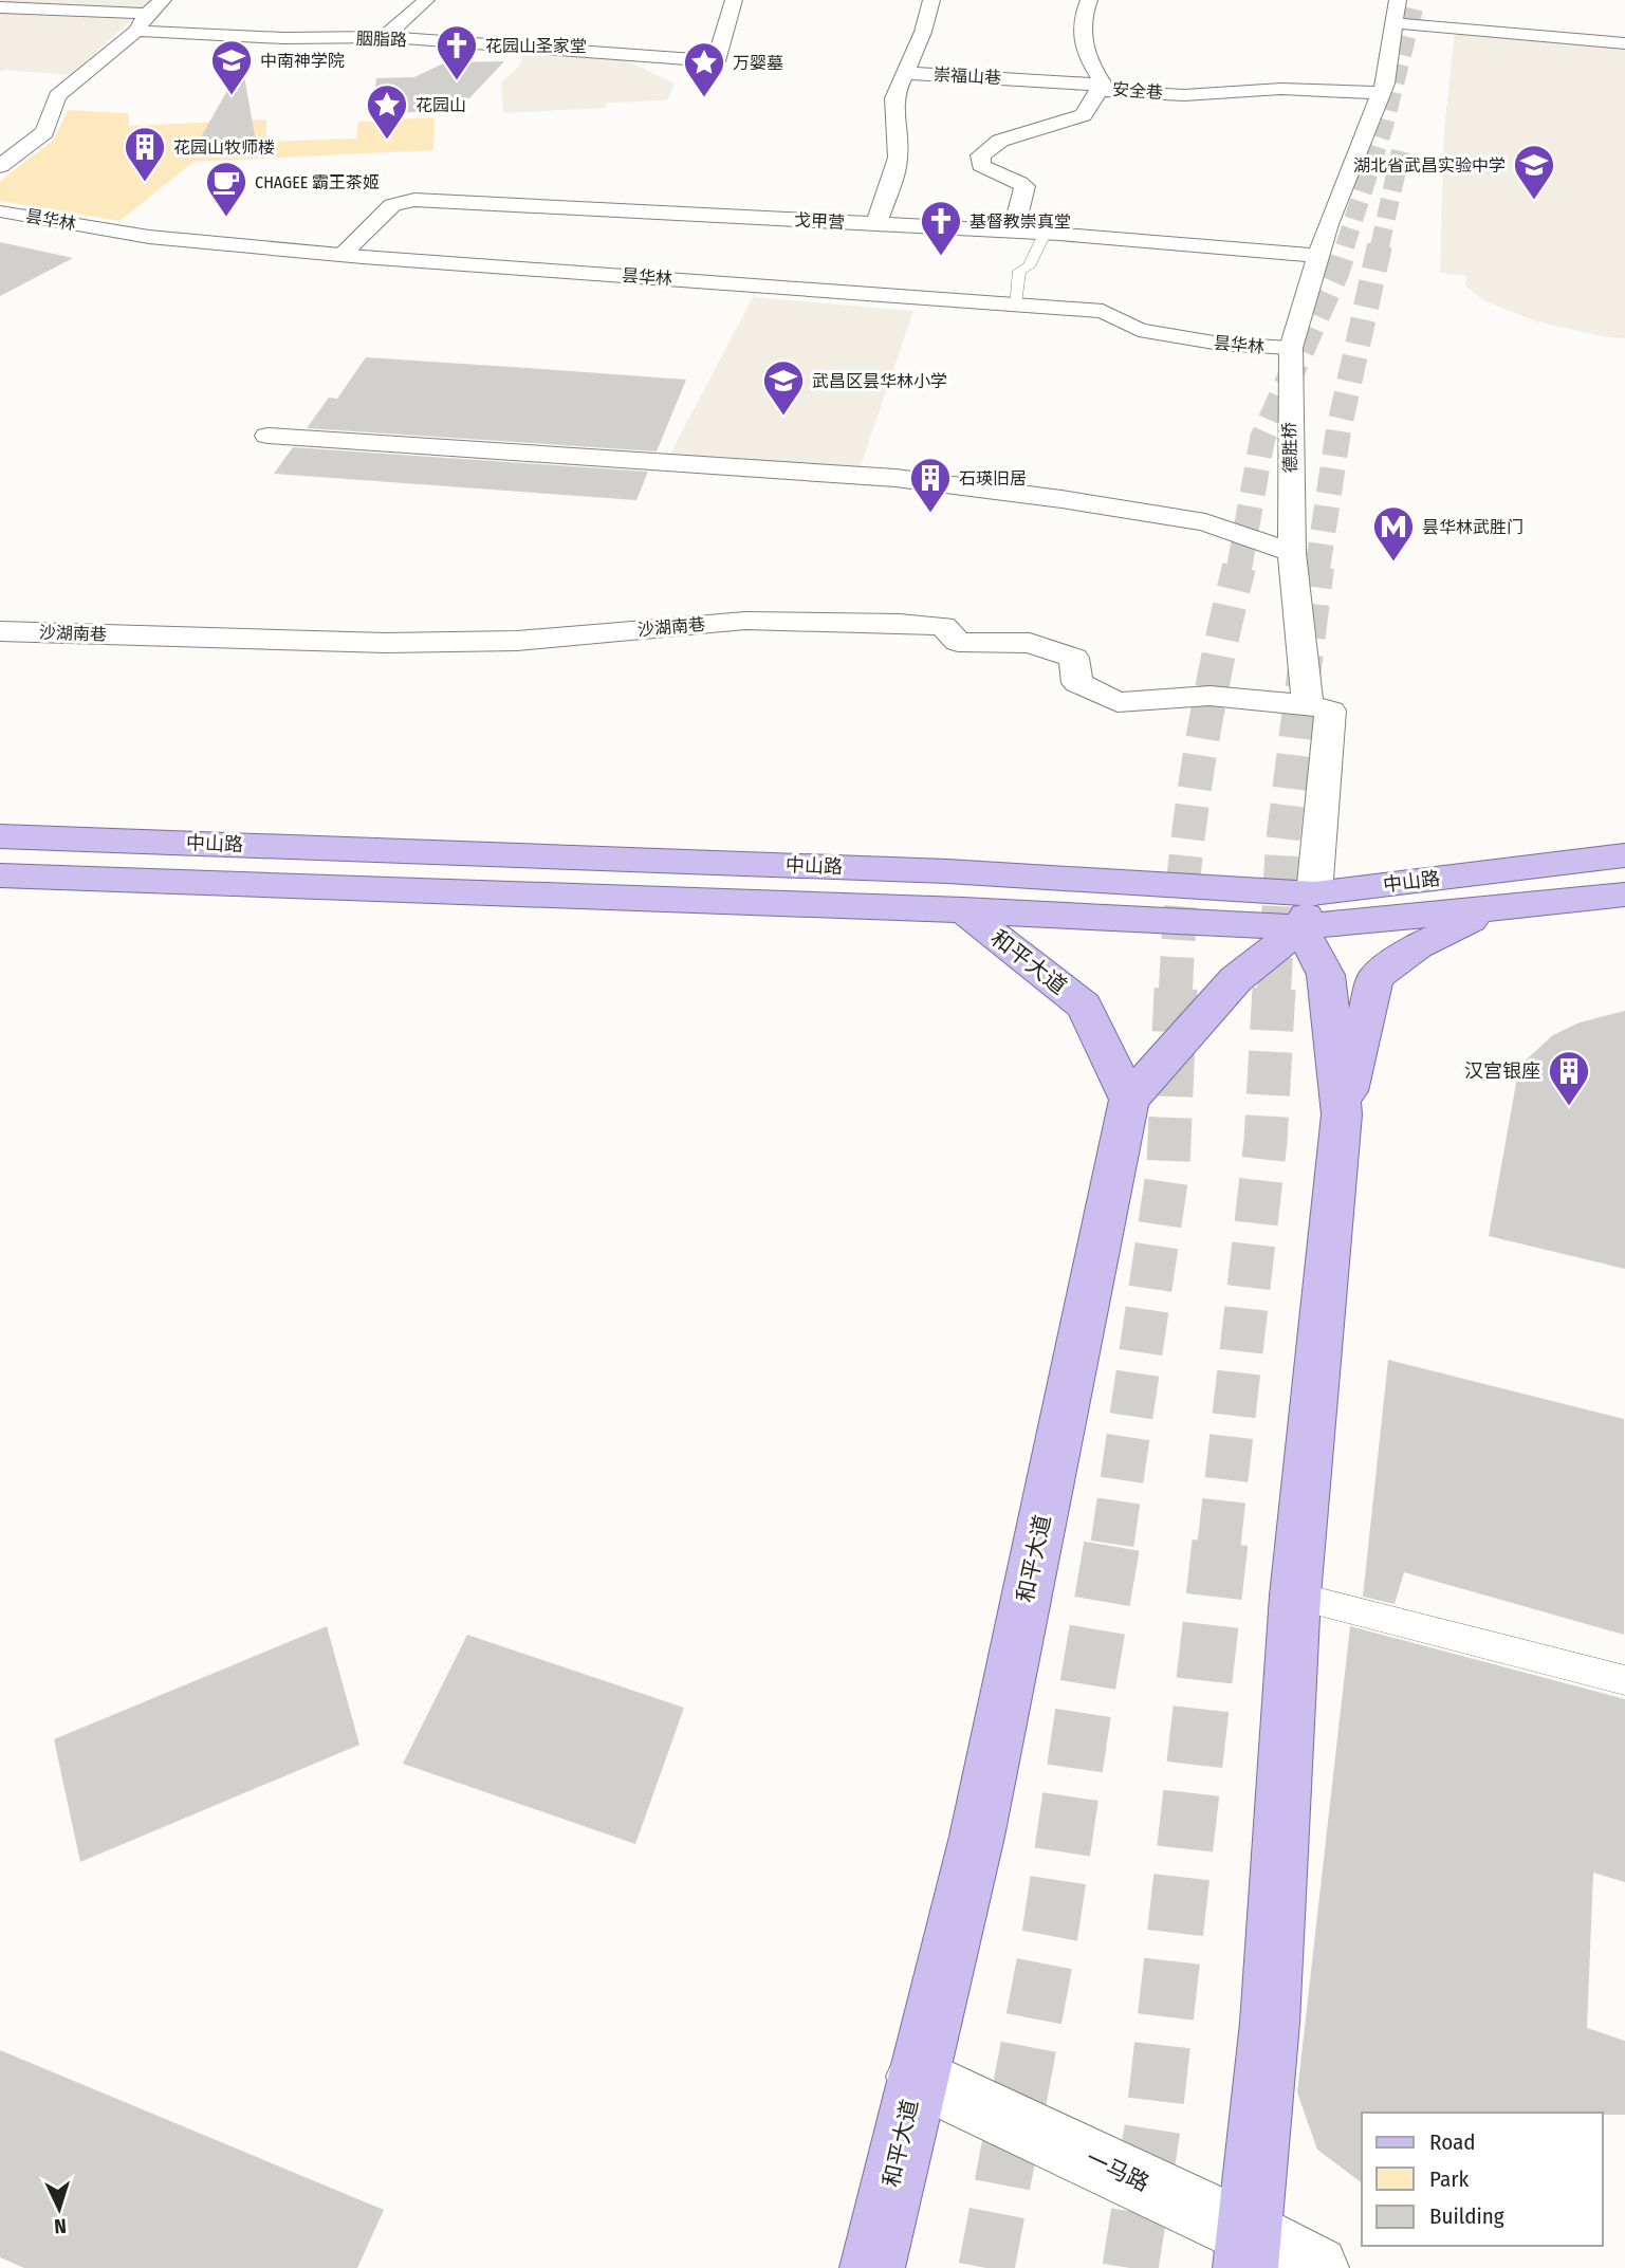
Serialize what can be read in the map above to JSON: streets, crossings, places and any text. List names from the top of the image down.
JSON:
{
  "streets": {
    "main road": ["中山路", "和平大道"],
    "street": [
      "胭脂路",
      "崇福山巷",
      "安全巷",
      "昙华林",
      "戈甲营",
      "德胜桥",
      "沙湖南巷",
      "一马路"
    ]
  },
  "crossings": [
    ["崇福山巷", "安全巷"],
    ["安全巷", "戈甲营"],
    ["安全巷", "德胜桥"],
    ["昙华林", "戈甲营"],
    ["昙华林", "德胜桥"],
    ["戈甲营", "德胜桥"],
    ["德胜桥", "沙湖南巷"],
    ["中山路", "和平大道"],
    ["和平大道", "一马路"]
  ],
  "places": {
    "church": ["花园山圣家堂", "基督教崇真堂"],
    "school or university": ["中南神学院", "湖北省武昌实验中学", "武昌区昙华林小学"],
    "place": ["万婴墓", "花园山"],
    "building": ["花园山牧师楼", "石瑛旧居", "汉宫银座"],
    "cafe": ["CHAGEE 霸王茶姬"],
    "metro station": ["昙华林武胜门"]
  },
  "legend": ["Road", "Park", "Building"],
  "north": "bottom"
}
